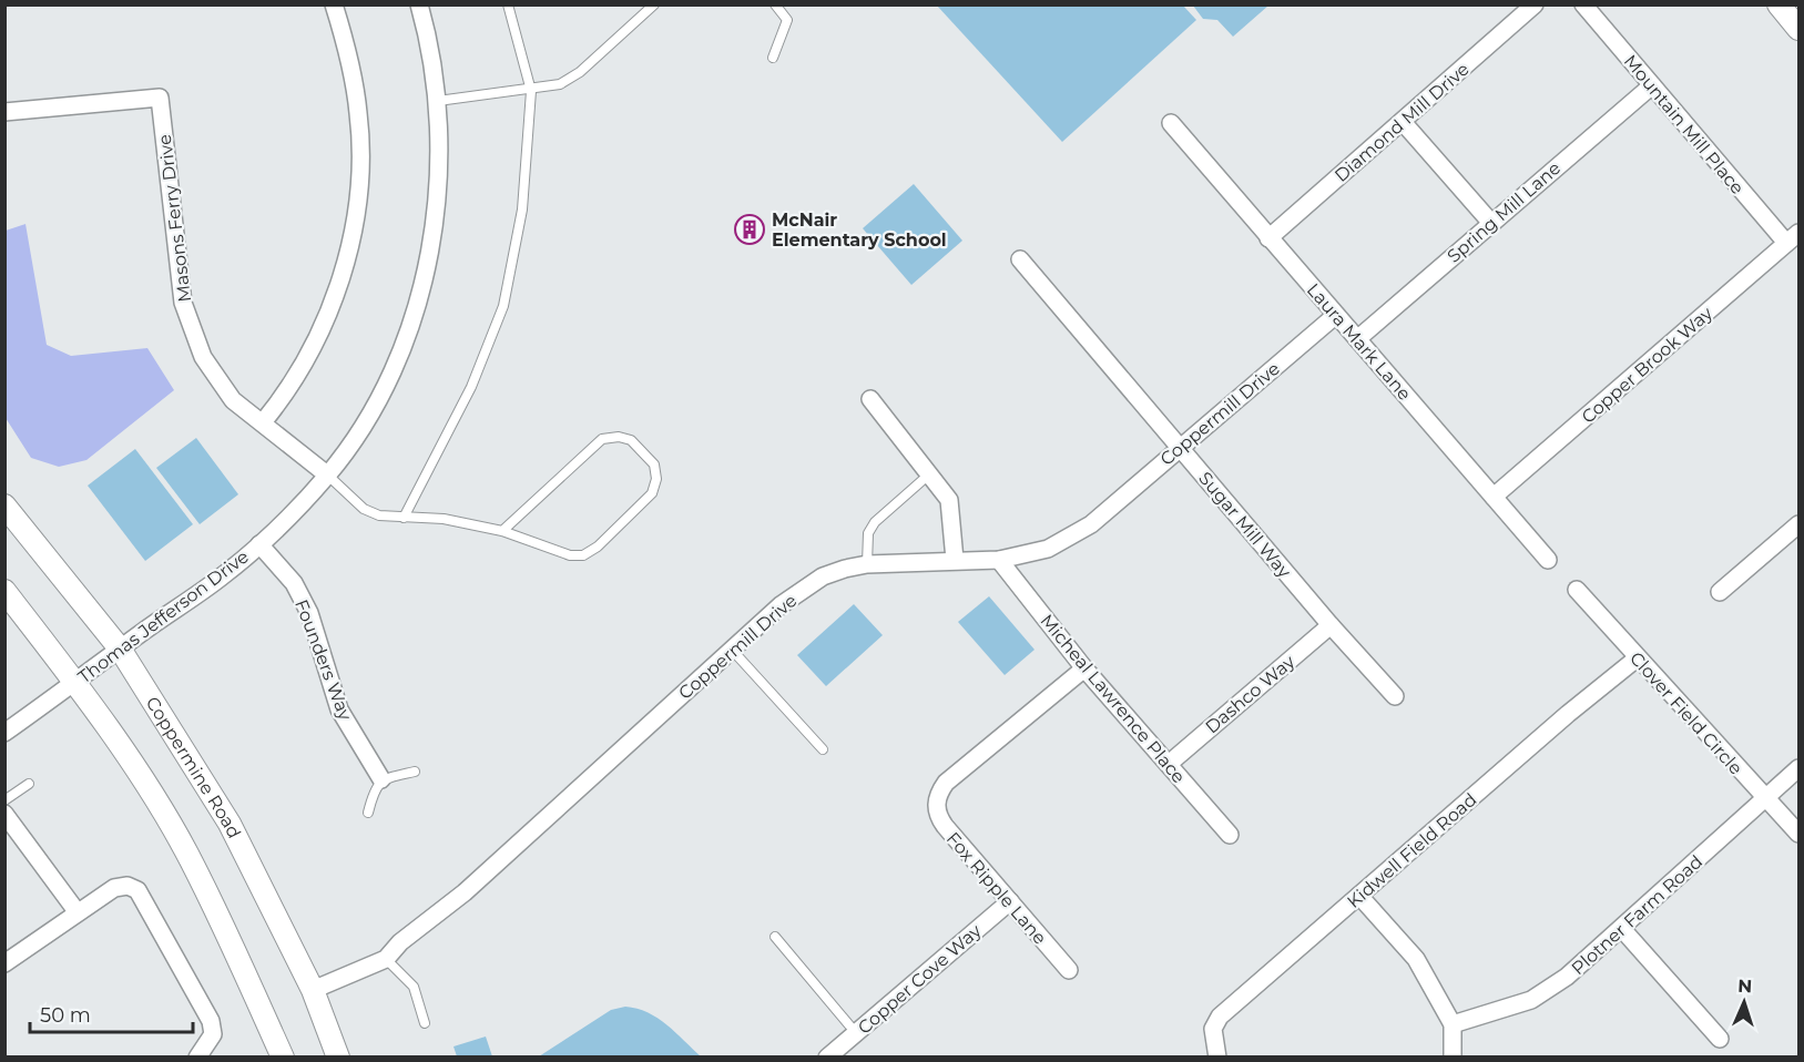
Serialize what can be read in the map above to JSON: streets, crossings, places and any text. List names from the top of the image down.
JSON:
{
  "streets": {
    "street": [
      "Diamond Mill Drive",
      "Mountain Mill Place",
      "Spring Mill Lane",
      "Masons Ferry Drive",
      "Laura Mark Lane",
      "Copper Brook Way",
      "Coppermill Drive",
      "Sugar Mill Way",
      "Thomas Jefferson Drive",
      "Founders Way",
      "Dashco Way",
      "Micheal Lawrence Place",
      "Clover Field Circle",
      "Coppermine Road",
      "Kidwell Field Road",
      "Fox Ripple Lane",
      "Plotner Farm Road",
      "Copper Cove Way"
    ]
  },
  "crossings": [
    ["Diamond Mill Drive", "Laura Mark Lane"],
    ["Mountain Mill Place", "Spring Mill Lane"],
    ["Mountain Mill Place", "Copper Brook Way"],
    ["Spring Mill Lane", "Laura Mark Lane"],
    ["Masons Ferry Drive", "Thomas Jefferson Drive"],
    ["Laura Mark Lane", "Copper Brook Way"],
    ["Laura Mark Lane", "Coppermill Drive"],
    ["Coppermill Drive", "Sugar Mill Way"],
    ["Coppermill Drive", "Micheal Lawrence Place"],
    ["Coppermill Drive", "Coppermine Road"],
    ["Sugar Mill Way", "Dashco Way"],
    ["Thomas Jefferson Drive", "Founders Way"],
    ["Thomas Jefferson Drive", "Coppermine Road"],
    ["Dashco Way", "Micheal Lawrence Place"],
    ["Micheal Lawrence Place", "Fox Ripple Lane"],
    ["Clover Field Circle", "Kidwell Field Road"],
    ["Clover Field Circle", "Plotner Farm Road"],
    ["Fox Ripple Lane", "Copper Cove Way"]
  ],
  "places": {
    "building": ["McNair Elementary School"]
  },
  "scale_bar": "50 m",
  "north": "top"
}
